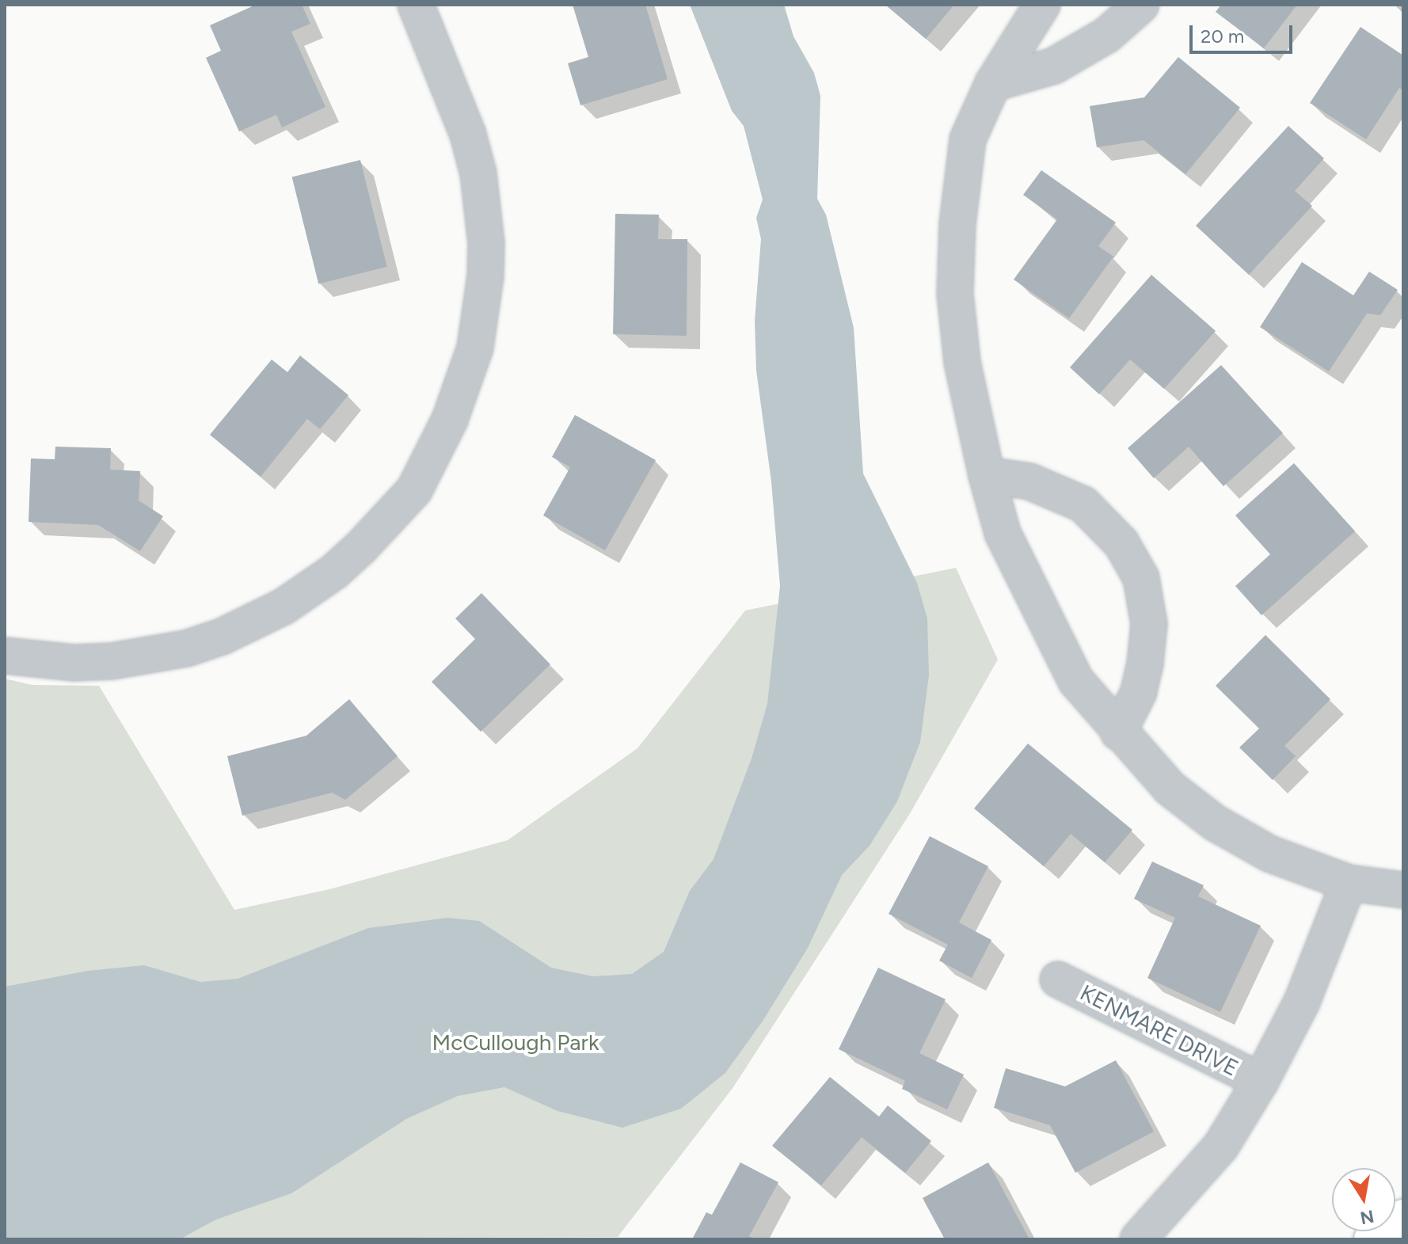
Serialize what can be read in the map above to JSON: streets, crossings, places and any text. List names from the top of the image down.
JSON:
{
  "streets": {
    "street": ["KENMARE DRIVE"]
  },
  "parks": ["McCullough Park"],
  "scale_bar": "20 m",
  "north": "bottom"
}
